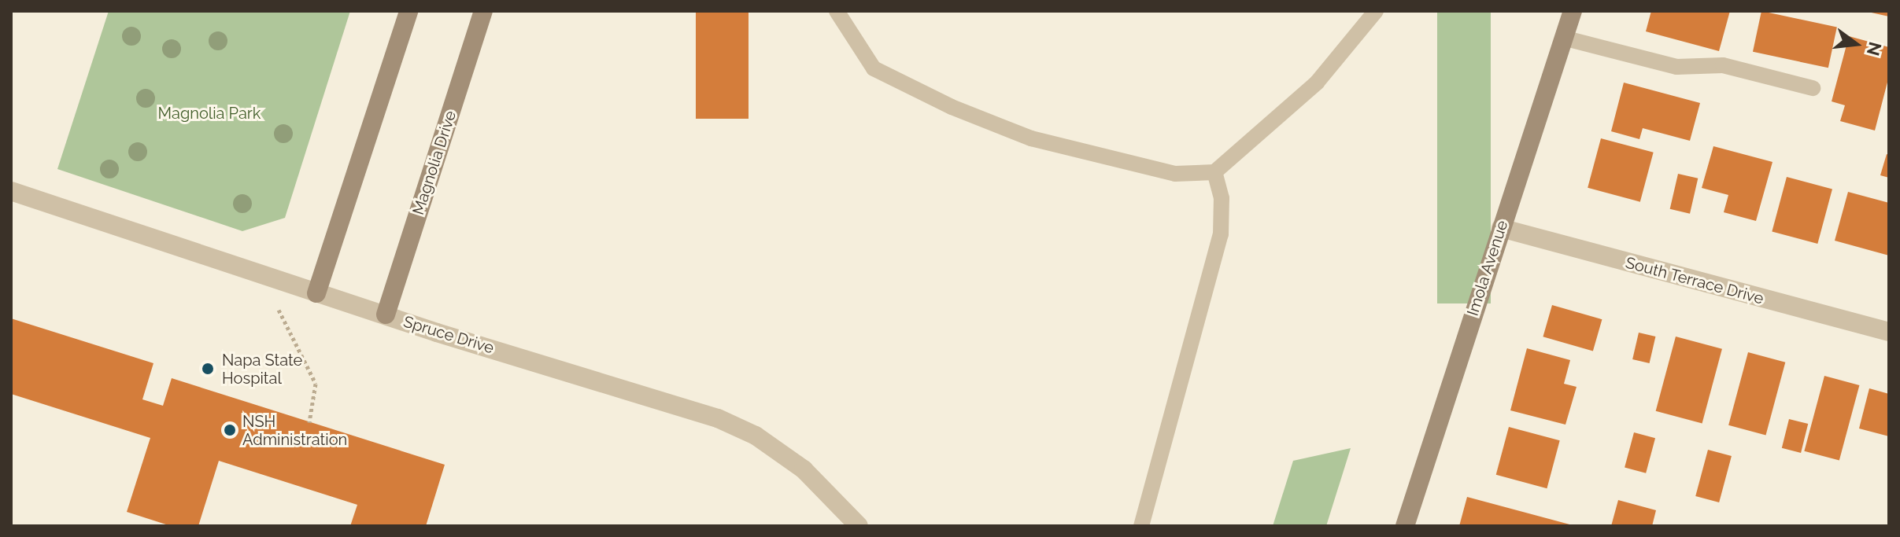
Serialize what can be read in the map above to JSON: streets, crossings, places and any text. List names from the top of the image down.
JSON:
{
  "streets": {
    "street": [
      "Magnolia Drive",
      "Imola Avenue",
      "South Terrace Drive",
      "Spruce Drive"
    ]
  },
  "crossings": [
    ["Magnolia Drive", "Spruce Drive"],
    ["Imola Avenue", "South Terrace Drive"]
  ],
  "parks": ["Magnolia Park"],
  "places": ["Napa State Hospital", "NSH Administration"],
  "north": "right"
}
